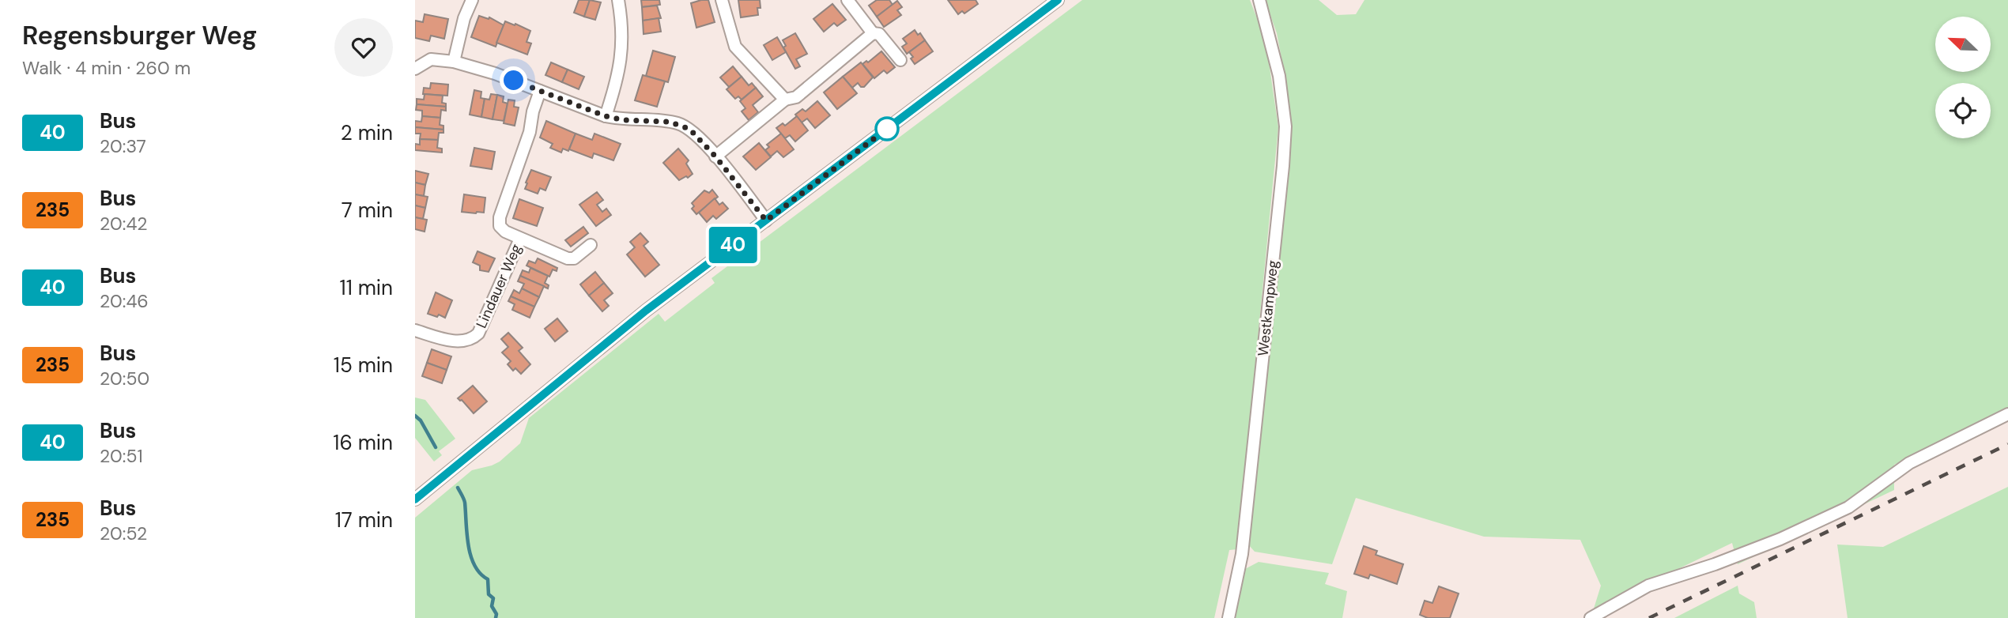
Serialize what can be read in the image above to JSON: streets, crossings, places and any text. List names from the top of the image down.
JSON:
{
  "streets": {
    "street": ["Lindauer Weg", "Westkampweg"]
  },
  "lines": ["bus line 40"],
  "north": "top left",
  "page": {
    "heading": ["Regensburger Weg", "Walk · 4 min · 260 m"],
    "on_map": "40",
    "list": [
      {
        "mark": "40",
        "name": "Bus",
        "note": "20:37",
        "value": "2 min"
      },
      {
        "mark": "235",
        "name": "Bus",
        "note": "20:42",
        "value": "7 min"
      },
      {
        "mark": "40",
        "name": "Bus",
        "note": "20:46",
        "value": "11 min"
      },
      {
        "mark": "235",
        "name": "Bus",
        "note": "20:50",
        "value": "15 min"
      },
      {
        "mark": "40",
        "name": "Bus",
        "note": "20:51",
        "value": "16 min"
      },
      {
        "mark": "235",
        "name": "Bus",
        "note": "20:52",
        "value": "17 min"
      }
    ]
  }
}
